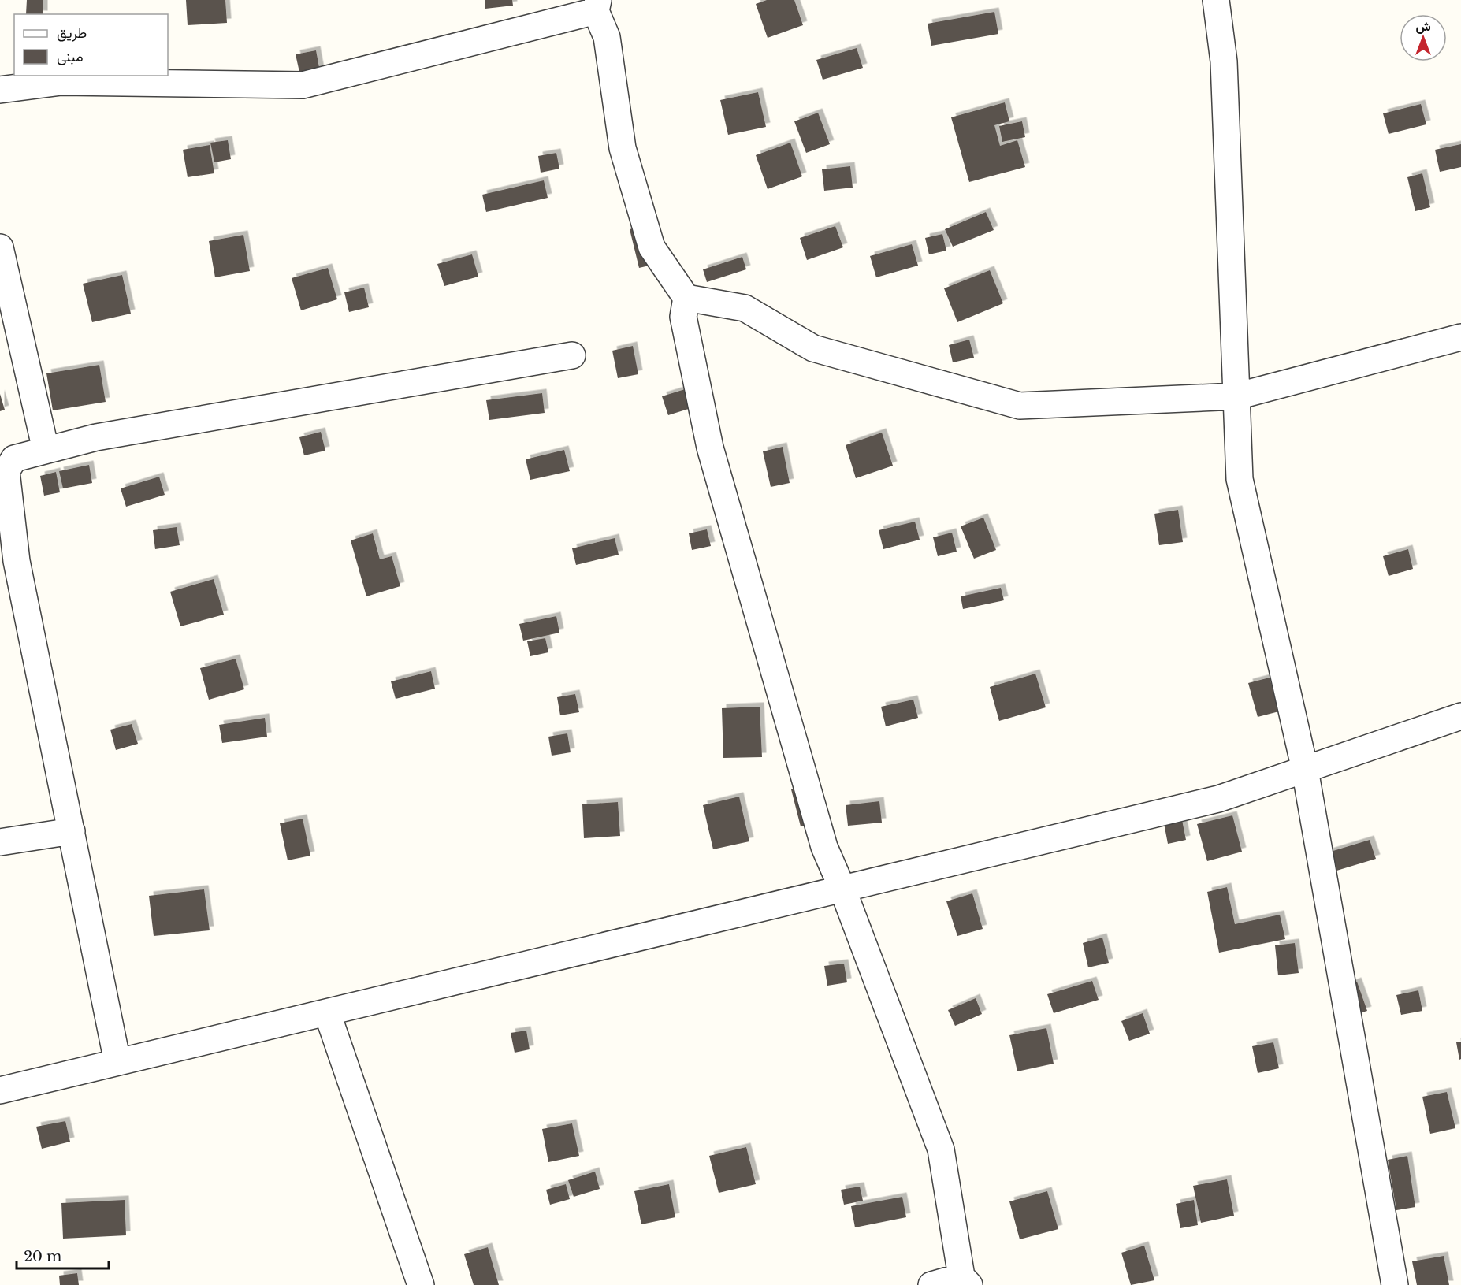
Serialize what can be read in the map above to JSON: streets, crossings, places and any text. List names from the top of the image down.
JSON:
{
  "legend": ["طريق", "مبنى"],
  "scale_bar": "20 m",
  "north": "top"
}
